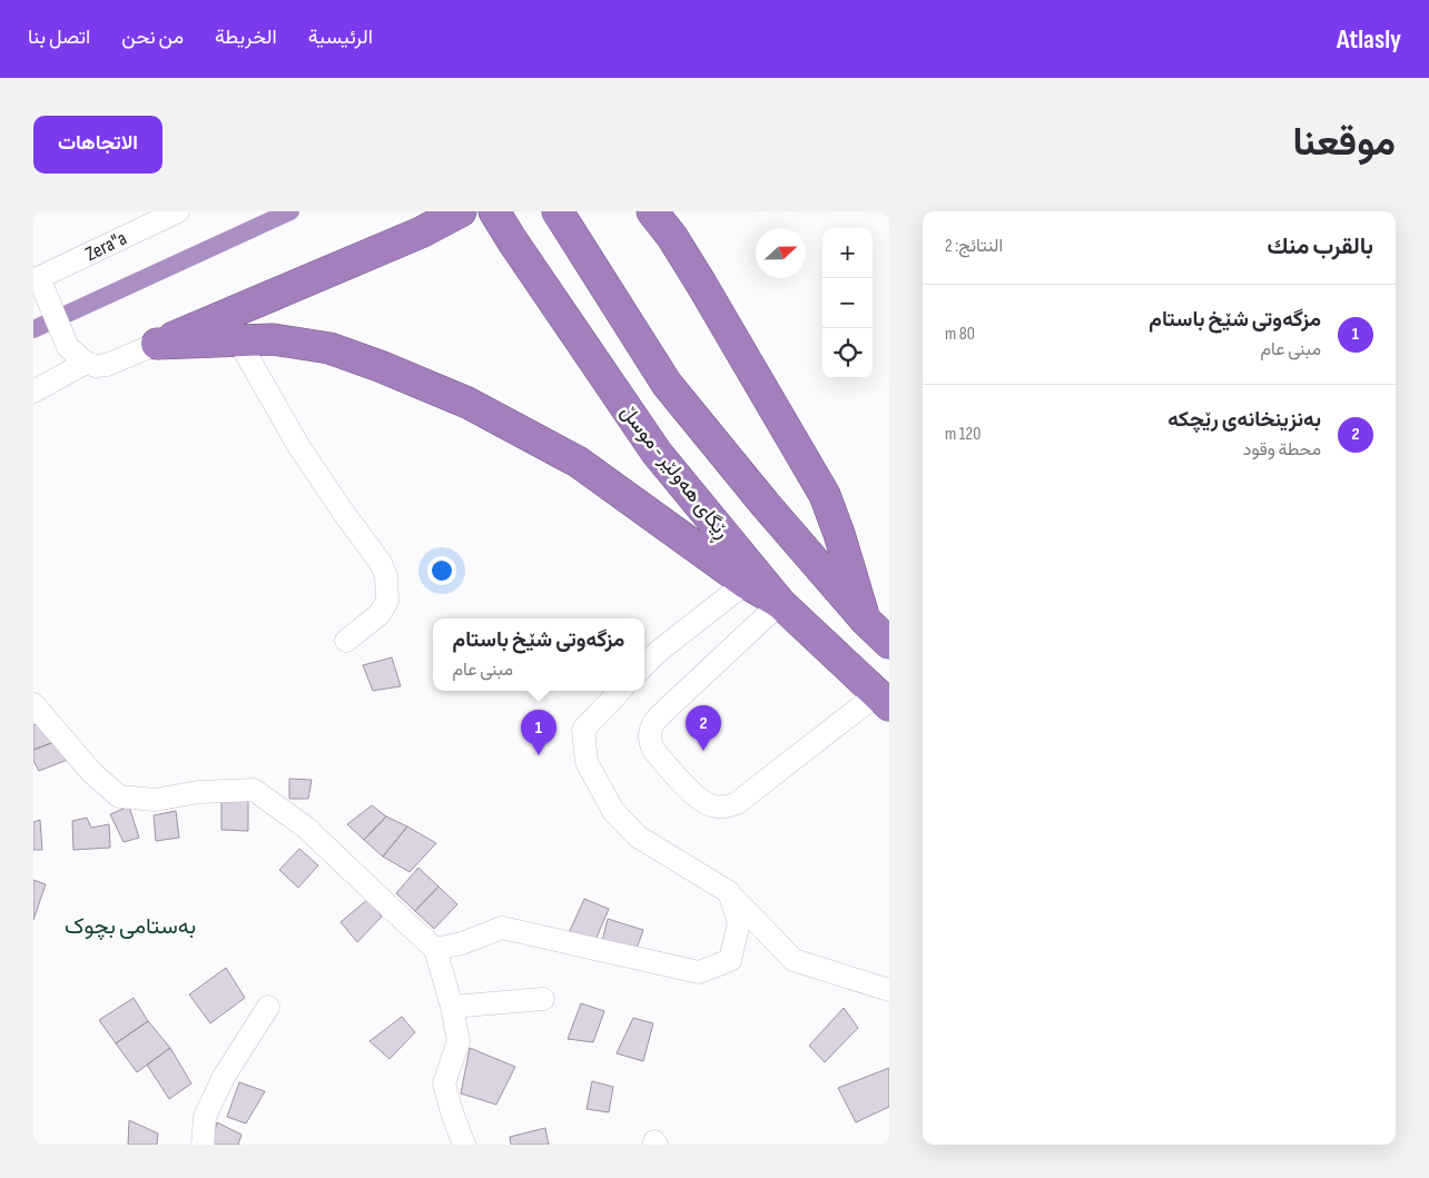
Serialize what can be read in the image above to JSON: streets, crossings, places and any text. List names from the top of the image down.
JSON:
{
  "streets": {
    "highway": ["ڕێگای هەولێر - موسڵ"],
    "street": ["Zera\"a"]
  },
  "districts": ["بەستامی بچوک"],
  "north": "right",
  "page": {
    "header": "Atlasly",
    "nav": [
      "الرئيسية",
      "الخريطة",
      "من نحن",
      "اتصل بنا"
    ],
    "title": "موقعنا",
    "buttons": "الاتجاهات",
    "heading": ["بالقرب منك", "النتائج: 2"],
    "map_buttons": ["+", "−"],
    "list": [
      {
        "mark": "1",
        "name": "مزگەوتی شێخ باستام",
        "note": "مبنى عام",
        "value": "80 m"
      },
      {
        "mark": "2",
        "name": "بەنزینخانەی رێچکە",
        "note": "محطة وقود",
        "value": "120 m"
      }
    ],
    "popup": ["مزگەوتی شێخ باستام", "مبنى عام"],
    "pins": ["2", "1"]
  }
}
